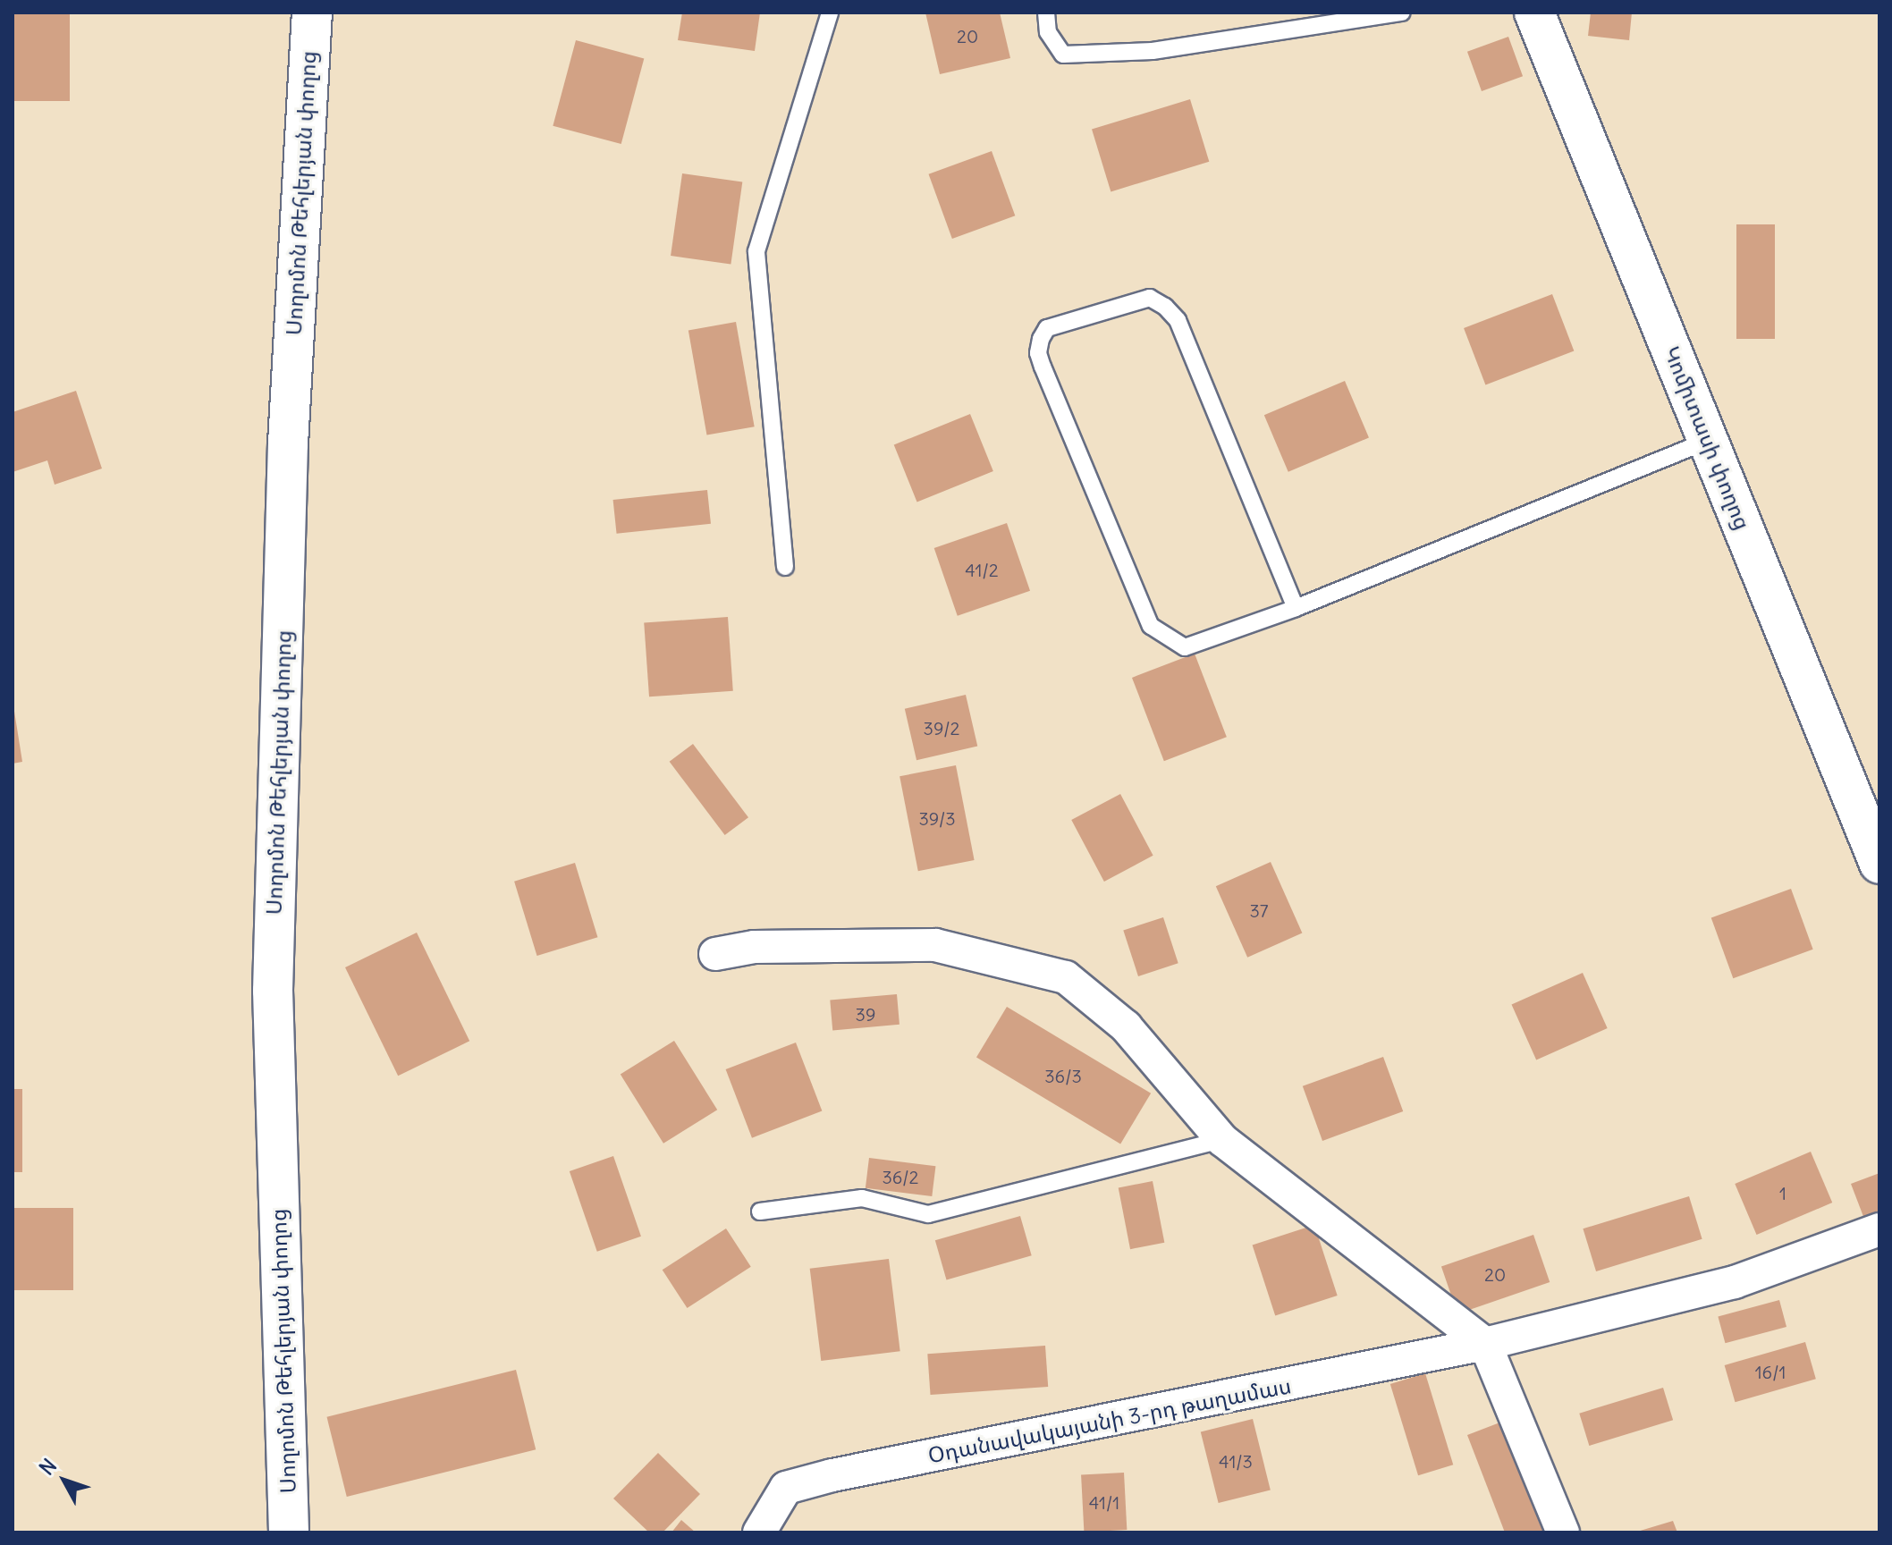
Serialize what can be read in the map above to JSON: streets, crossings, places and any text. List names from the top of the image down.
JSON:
{
  "streets": {
    "street": ["Սողոմոն Թեհլերյան փողոց", "Կոմիտասի փողոց", "Օդանավակայանի 3-րդ թաղամաս"]
  },
  "house_numbers": [
    "20",
    "41/2",
    "39/2",
    "39/3",
    "37",
    "39",
    "36/3",
    "36/2",
    "1",
    "20",
    "16/1",
    "41/3",
    "41/1"
  ],
  "north": "top left"
}
